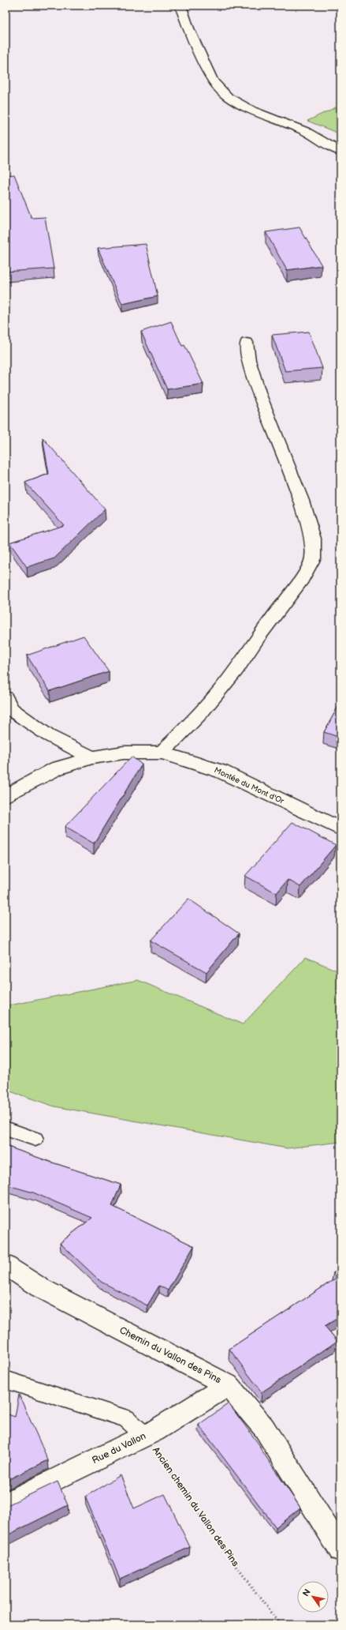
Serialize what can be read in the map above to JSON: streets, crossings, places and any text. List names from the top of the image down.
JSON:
{
  "streets": {
    "street": ["Montée du Mont d'Or", "Chemin du Vallon des Pins", "Rue du Vallon"],
    "path": ["Ancien chemin du Vallon des Pins"]
  },
  "crossings": [
    ["Chemin du Vallon des Pins", "Rue du Vallon"],
    ["Rue du Vallon", "Ancien chemin du Vallon des Pins"]
  ],
  "north": "top left"
}
